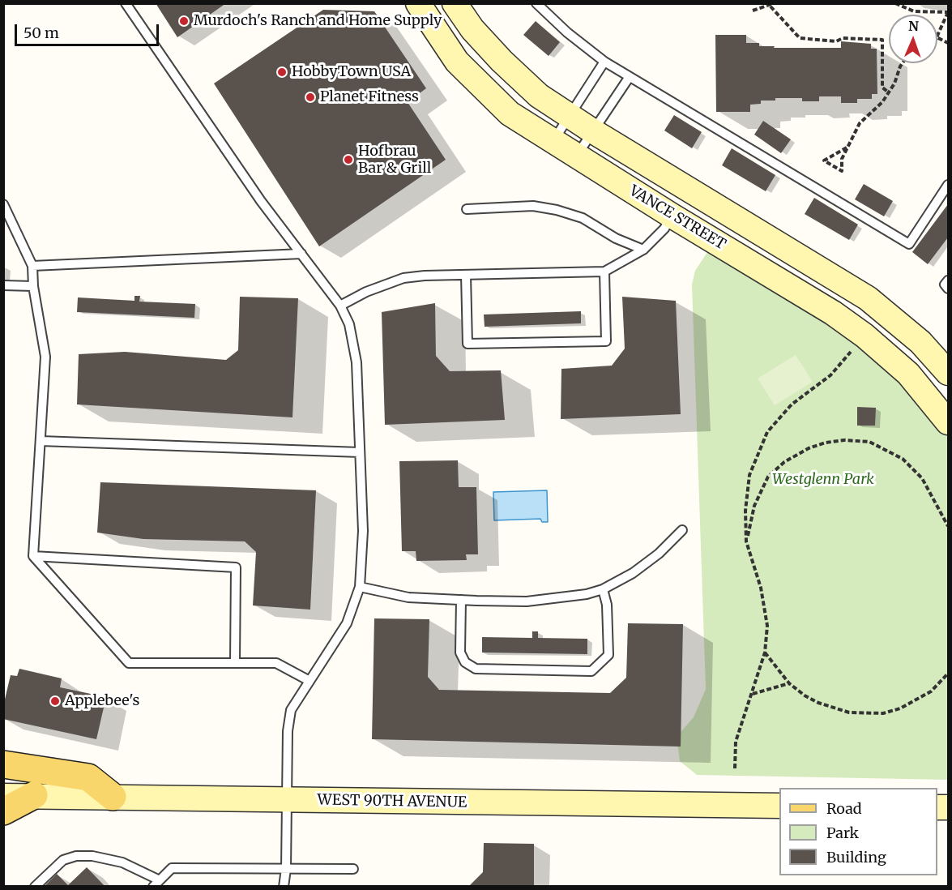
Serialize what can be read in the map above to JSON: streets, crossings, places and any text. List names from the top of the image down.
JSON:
{
  "streets": {
    "street": ["VANCE STREET", "WEST 90TH AVENUE"]
  },
  "parks": ["Westglenn Park"],
  "places": [
    "Murdoch's Ranch and Home Supply",
    "HobbyTown USA",
    "Planet Fitness",
    "Hofbrau Bar & Grill",
    "Applebee's"
  ],
  "legend": ["Road", "Park", "Building"],
  "scale_bar": "50 m",
  "north": "top"
}
